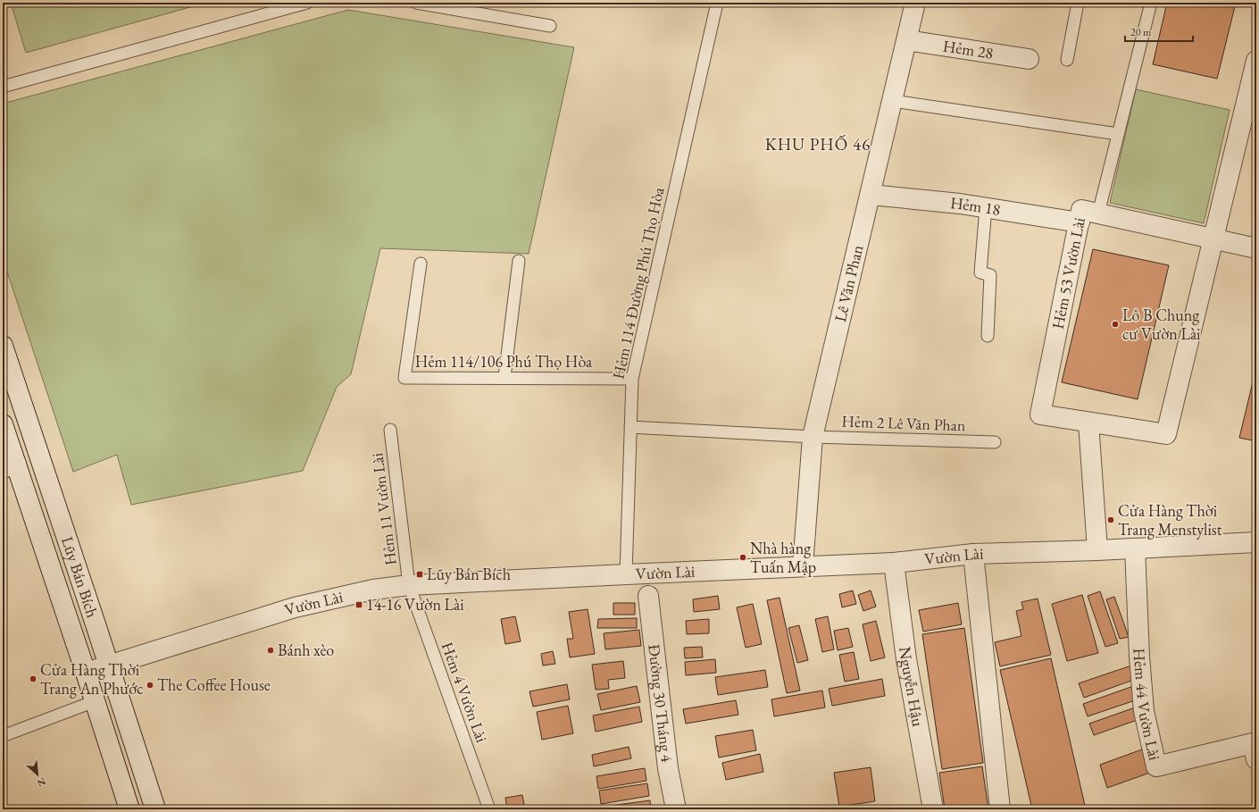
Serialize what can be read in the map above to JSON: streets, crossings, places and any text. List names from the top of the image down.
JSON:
{
  "streets": {
    "street": [
      "Hẻm 28",
      "Hẻm 18",
      "Hẻm 53 Vườn Lài",
      "Lê Văn Phan",
      "Vườn Lài",
      "Lũy Bán Bích",
      "Nguyễn Hậu",
      "Đường 30 Tháng 4",
      "Hẻm 44 Vườn Lài"
    ],
    "lane": [
      "Hẻm 114 Đường Phú Thọ Hòa",
      "Hẻm 114/106 Phú Thọ Hòa",
      "Hẻm 2 Lê Văn Phan",
      "Hẻm 11 Vườn Lài",
      "Hẻm 4 Vườn Lài"
    ]
  },
  "crossings": [
    ["Hẻm 28", "Lê Văn Phan"],
    ["Hẻm 18", "Hẻm 53 Vườn Lài"],
    ["Hẻm 18", "Lê Văn Phan"],
    ["Hẻm 114 Đường Phú Thọ Hòa", "Hẻm 114/106 Phú Thọ Hòa"],
    ["Hẻm 114 Đường Phú Thọ Hòa", "Hẻm 2 Lê Văn Phan"],
    ["Hẻm 114 Đường Phú Thọ Hòa", "Vườn Lài"],
    ["Lê Văn Phan", "Hẻm 2 Lê Văn Phan"],
    ["Lê Văn Phan", "Vườn Lài"],
    ["Hẻm 11 Vườn Lài", "Vườn Lài"],
    ["Hẻm 11 Vườn Lài", "Hẻm 4 Vườn Lài"],
    ["Vườn Lài", "Lũy Bán Bích"],
    ["Vườn Lài", "Nguyễn Hậu"],
    ["Vườn Lài", "Hẻm 4 Vườn Lài"],
    ["Vườn Lài", "Hẻm 44 Vườn Lài"]
  ],
  "districts": ["KHU PHỐ 46"],
  "places": {
    "other": [
      "Lô B Chung cư Vườn Lài",
      "Cửa Hàng Thời Trang Menstylist",
      "Nhà hàng Tuấn Mập",
      "Bánh xèo",
      "Cửa Hàng Thời Trang An Phước",
      "The Coffee House"
    ],
    "transit": ["Lũy Bán Bích", "14-16 Vườn Lài"]
  },
  "scale_bar": "20 m",
  "north": "bottom right"
}
